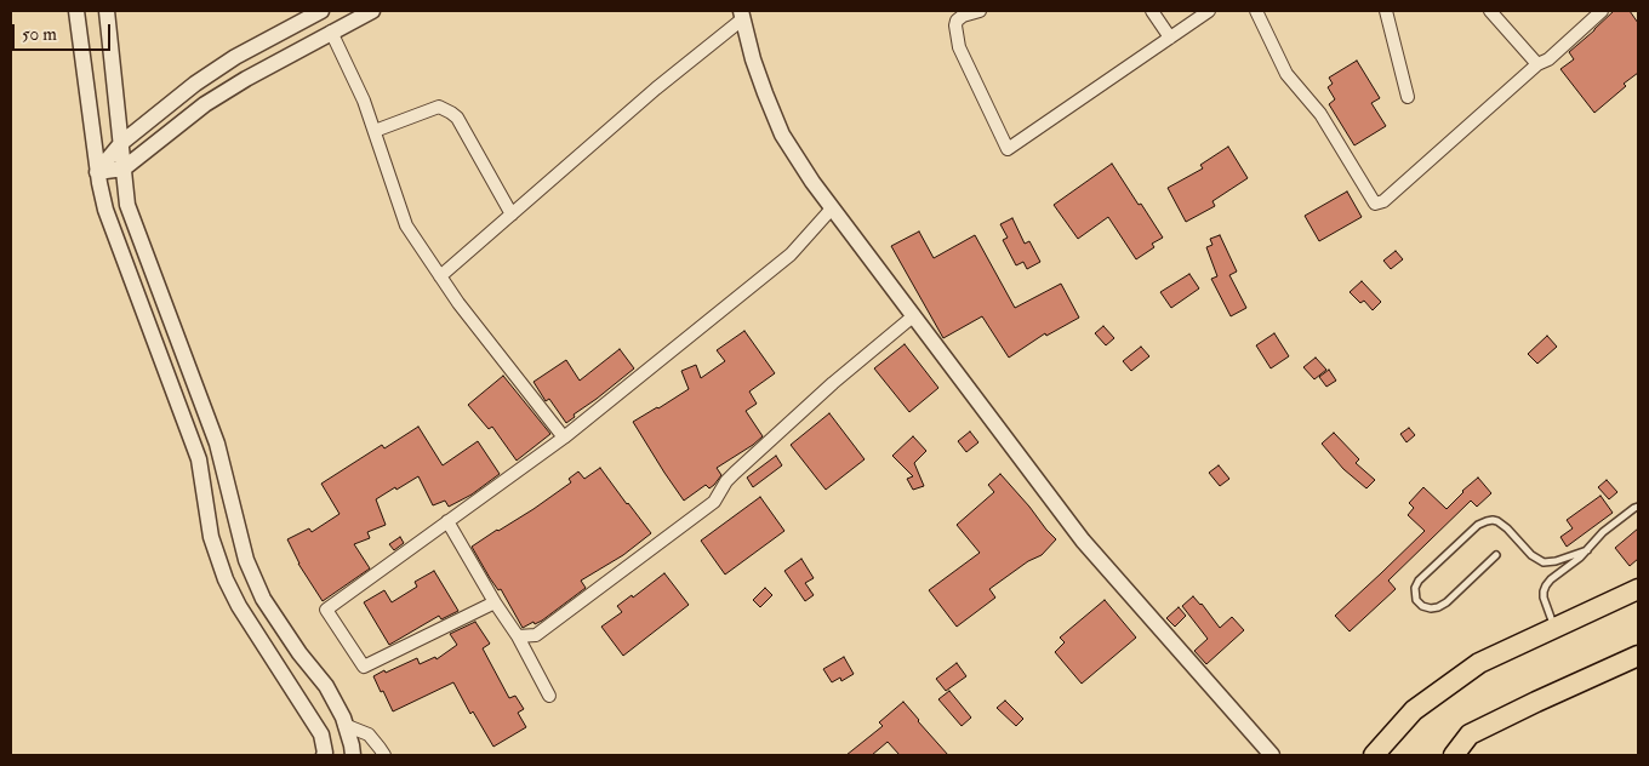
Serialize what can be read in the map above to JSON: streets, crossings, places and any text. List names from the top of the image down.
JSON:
{
  "scale_bar": "50 m"
}
